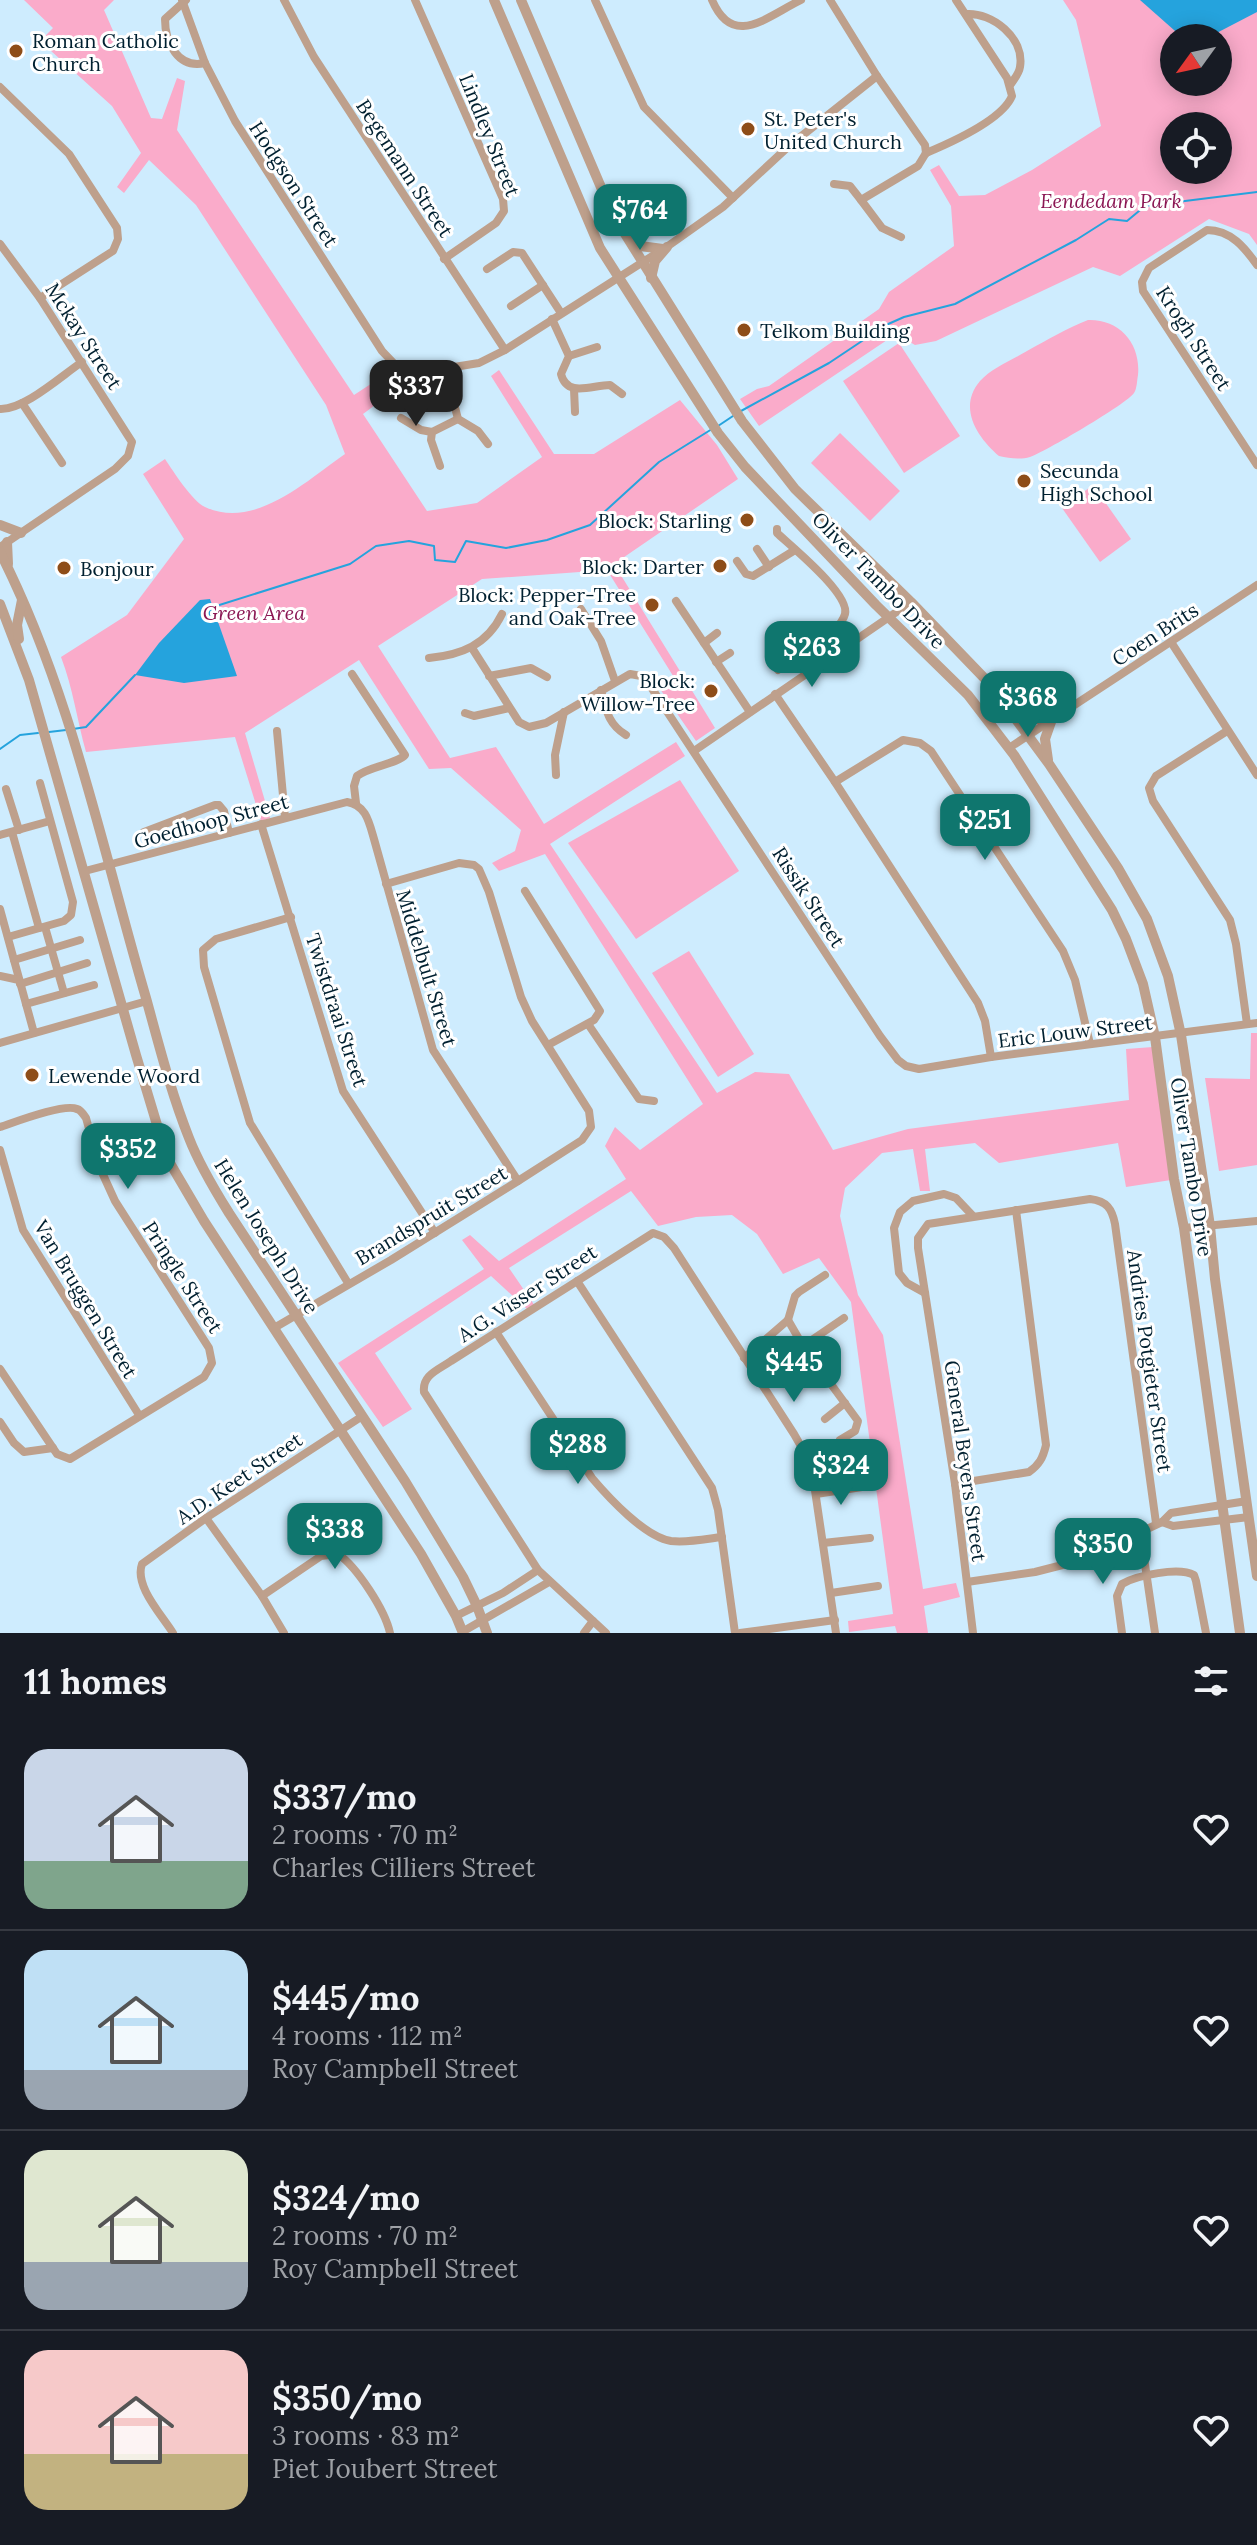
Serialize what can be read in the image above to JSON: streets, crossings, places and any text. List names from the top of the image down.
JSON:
{
  "streets": {
    "street": [
      "Lindley Street",
      "Begemann Street",
      "Hodgson Street",
      "Mckay Street",
      "Krogh Street",
      "Oliver Tambo Drive",
      "Coen Brits",
      "Goedhoop Street",
      "Rissik Street",
      "Middelbult Street",
      "Twistdraai Street",
      "Eric Louw Street",
      "Brandspruit Street",
      "Helen Joseph Drive",
      "Pringle Street",
      "A.G. Visser Street",
      "Van Bruggen Street",
      "Andries Potgieter Street",
      "General Beyers Street",
      "A.D. Keet Street"
    ]
  },
  "crossings": [
    ["Lindley Street", "Begemann Street"],
    ["Oliver Tambo Drive", "Coen Brits"],
    ["Oliver Tambo Drive", "Eric Louw Street"],
    ["Goedhoop Street", "Middelbult Street"],
    ["Goedhoop Street", "Twistdraai Street"],
    ["Goedhoop Street", "Helen Joseph Drive"],
    ["Rissik Street", "Eric Louw Street"],
    ["Middelbult Street", "Brandspruit Street"],
    ["Twistdraai Street", "Brandspruit Street"],
    ["Brandspruit Street", "Helen Joseph Drive"],
    ["Helen Joseph Drive", "A.D. Keet Street"],
    ["Pringle Street", "Van Bruggen Street"]
  ],
  "parks": ["Eendedam Park", "Green Area"],
  "places": [
    "Roman Catholic Church",
    "St. Peter's United Church",
    "Telkom Building",
    "Secunda High School",
    "Block: Starling",
    "Block: Darter",
    "Bonjour",
    "Block: Pepper-Tree and Oak-Tree",
    "Block: Willow-Tree",
    "Lewende Woord"
  ],
  "north": "bottom left",
  "page": {
    "price": [
      "$764",
      "$337",
      "$263",
      "$368",
      "$251",
      "$352",
      "$445",
      "$288",
      "$324",
      "$338",
      "$350"
    ],
    "heading": "11 homes",
    "list": [
      {
        "name": "$337/mo",
        "note": "2 rooms · 70 m² · Charles Cilliers Street"
      },
      {
        "name": "$445/mo",
        "note": "4 rooms · 112 m² · Roy Campbell Street"
      },
      {
        "name": "$324/mo",
        "note": "2 rooms · 70 m² · Roy Campbell Street"
      },
      {
        "name": "$350/mo",
        "note": "3 rooms · 83 m² · Piet Joubert Street"
      }
    ]
  }
}
